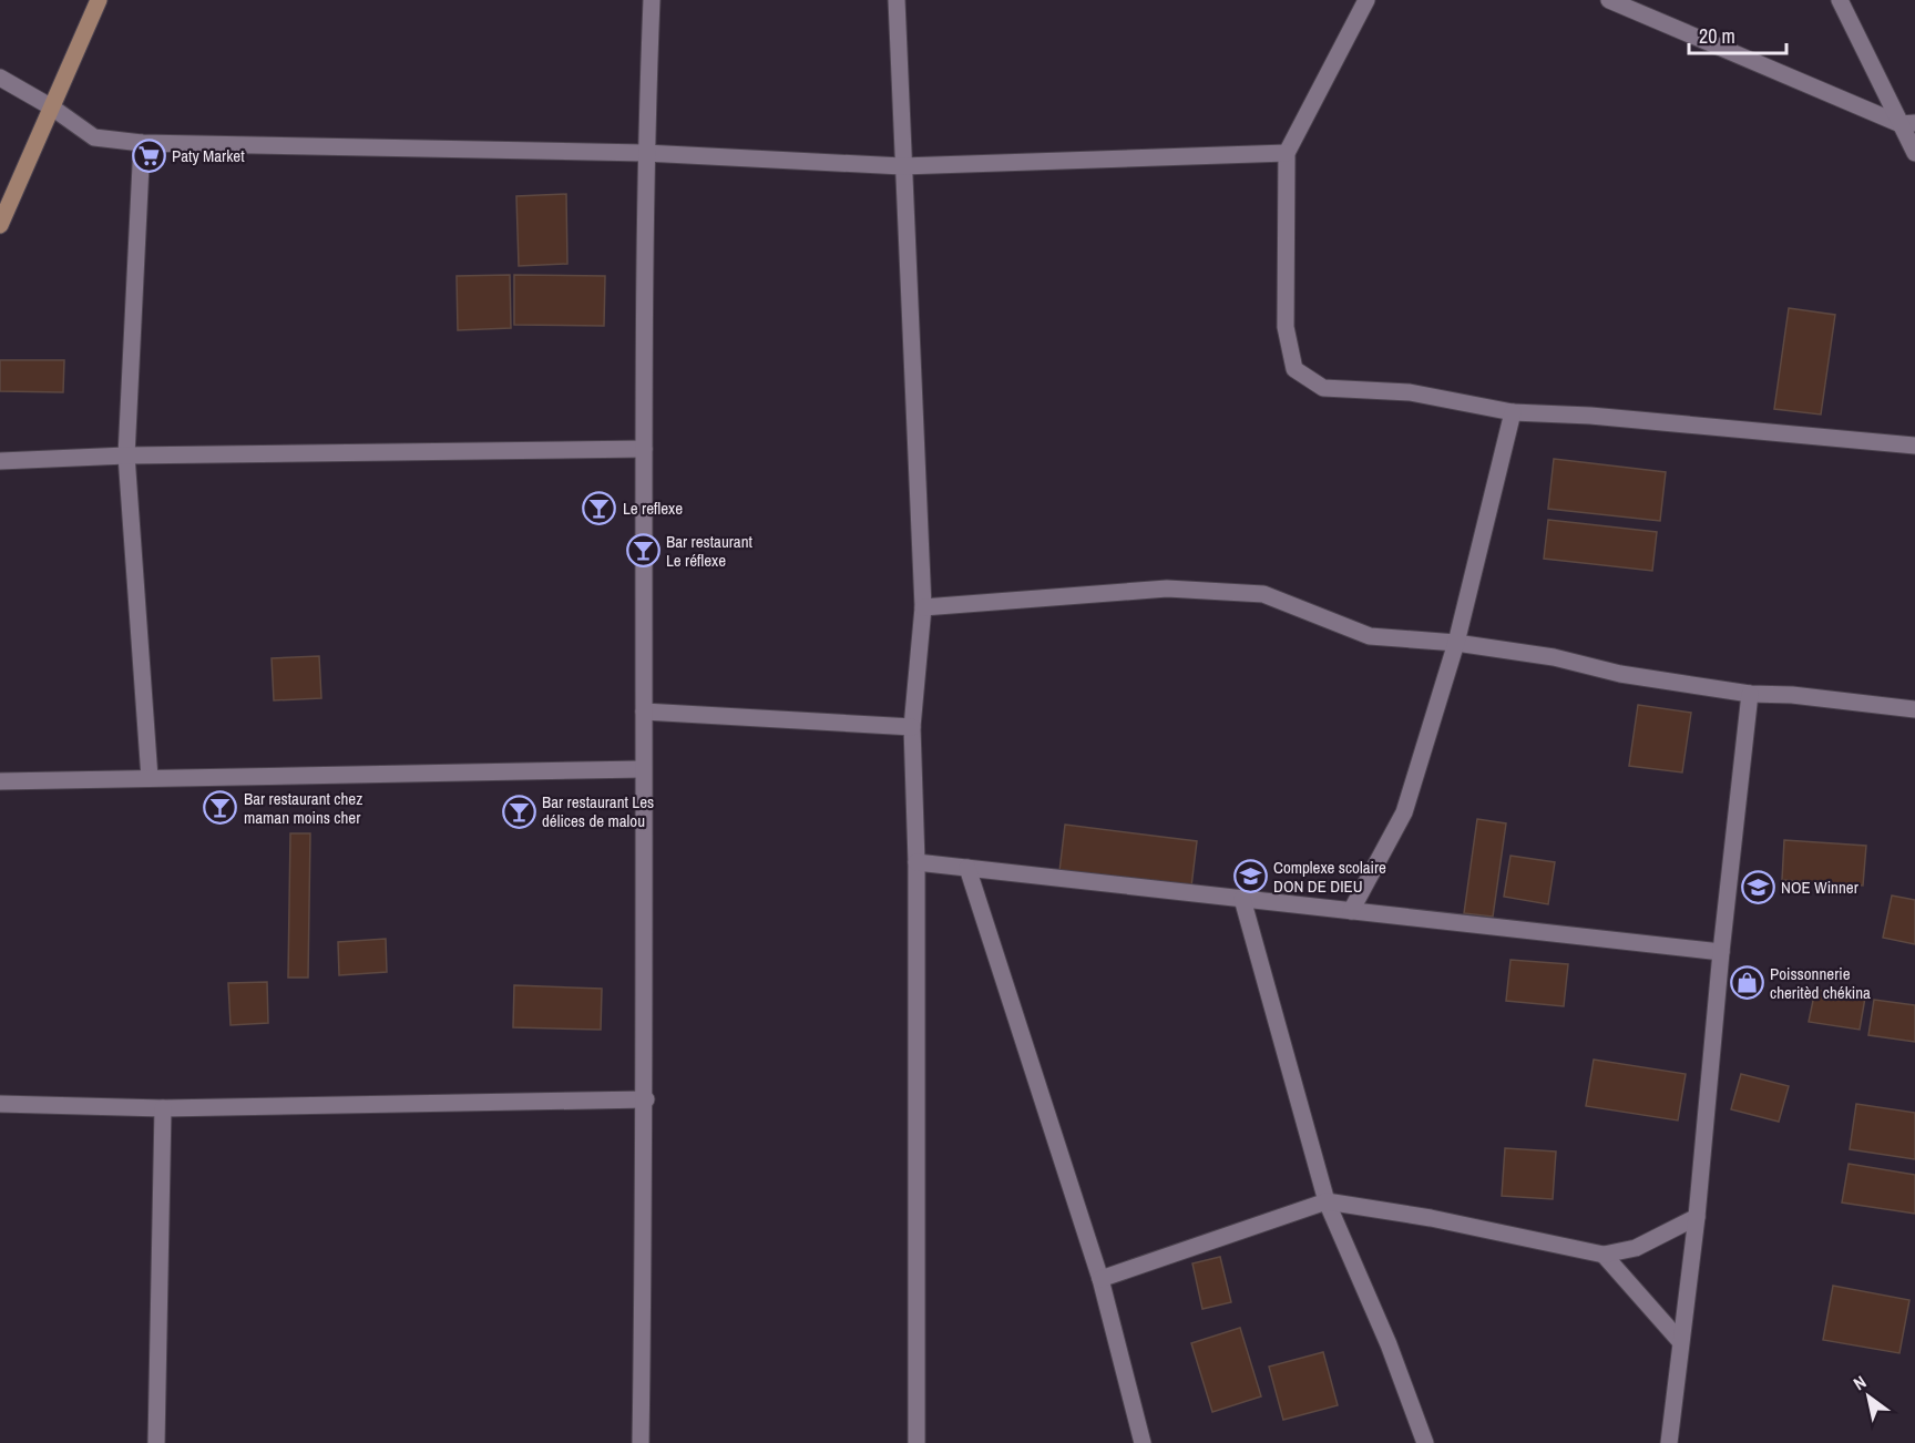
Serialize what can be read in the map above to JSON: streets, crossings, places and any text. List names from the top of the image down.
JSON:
{
  "places": {
    "supermarket": ["Paty Market"],
    "bar": [
      "Le reflexe",
      "Bar restaurant Le réflexe",
      "Bar restaurant chez maman moins cher",
      "Bar restaurant Les délices de malou"
    ],
    "school or university": ["Complexe scolaire DON DE DIEU", "NOE Winner"],
    "shop": ["Poissonnerie cheritèd chékina"]
  },
  "scale_bar": "20 m",
  "north": "top left"
}
